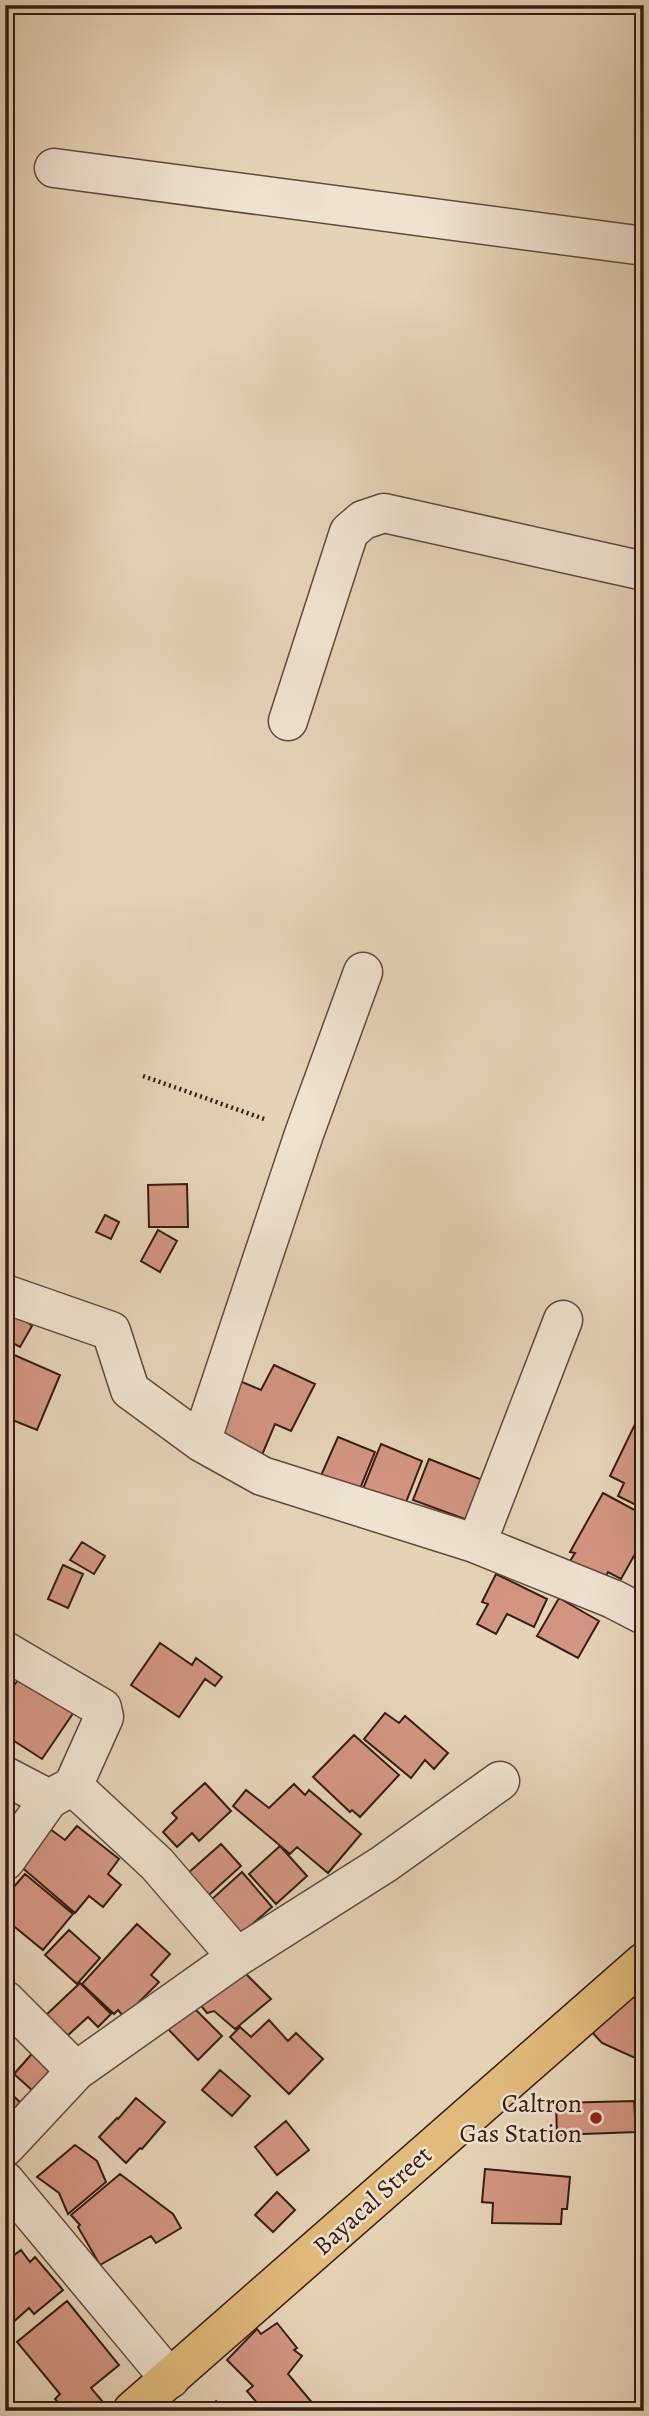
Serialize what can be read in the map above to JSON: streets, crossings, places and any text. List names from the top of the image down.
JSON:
{
  "streets": {
    "main road": ["Bayacal Street"]
  },
  "places": ["Caltron Gas Station"]
}
